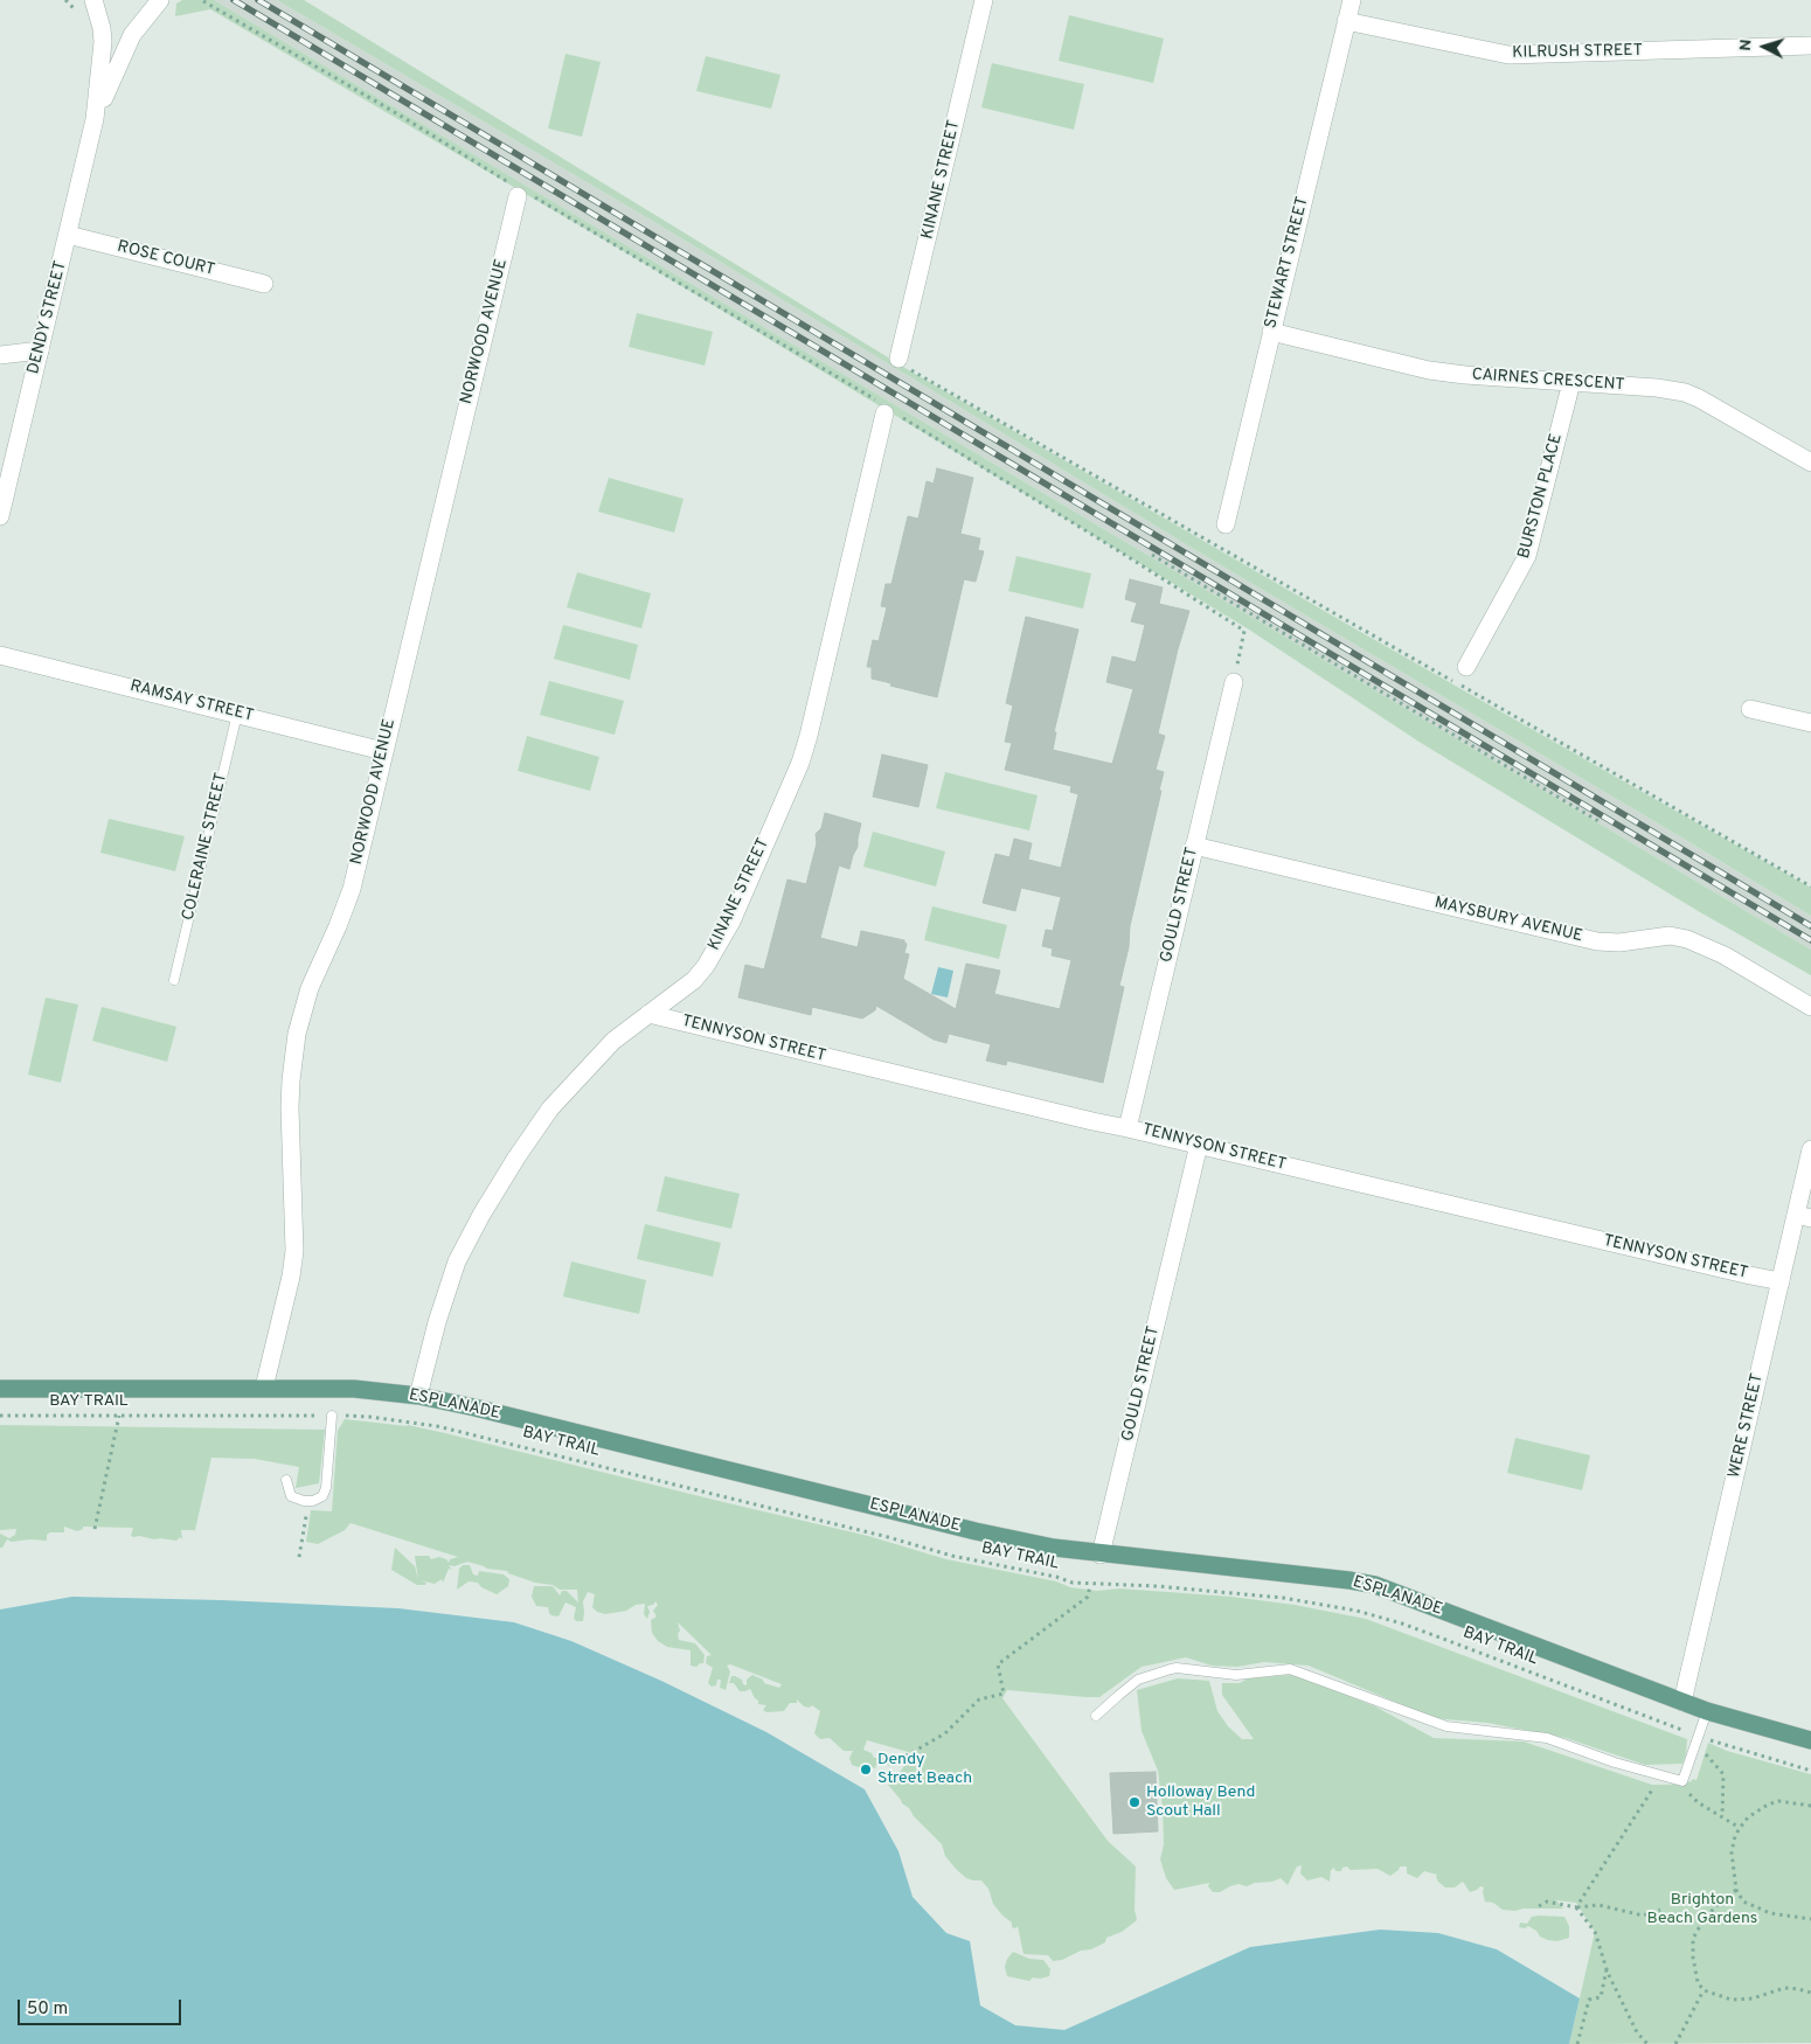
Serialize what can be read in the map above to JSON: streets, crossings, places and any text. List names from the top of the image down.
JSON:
{
  "streets": {
    "main road": ["ESPLANADE"],
    "street": [
      "KILRUSH STREET",
      "KINANE STREET",
      "ROSE COURT",
      "STEWART STREET",
      "DENDY STREET",
      "NORWOOD AVENUE",
      "CAIRNES CRESCENT",
      "BURSTON PLACE",
      "RAMSAY STREET",
      "GOULD STREET",
      "MAYSBURY AVENUE",
      "TENNYSON STREET",
      "WERE STREET"
    ],
    "lane": ["COLERAINE STREET"],
    "path": ["BAY TRAIL"]
  },
  "crossings": [
    ["KILRUSH STREET", "STEWART STREET"],
    ["KINANE STREET", "TENNYSON STREET"],
    ["KINANE STREET", "ESPLANADE"],
    ["ROSE COURT", "DENDY STREET"],
    ["STEWART STREET", "CAIRNES CRESCENT"],
    ["NORWOOD AVENUE", "RAMSAY STREET"],
    ["NORWOOD AVENUE", "ESPLANADE"],
    ["CAIRNES CRESCENT", "BURSTON PLACE"],
    ["RAMSAY STREET", "COLERAINE STREET"],
    ["GOULD STREET", "MAYSBURY AVENUE"],
    ["GOULD STREET", "TENNYSON STREET"],
    ["GOULD STREET", "ESPLANADE"],
    ["TENNYSON STREET", "WERE STREET"],
    ["ESPLANADE", "WERE STREET"]
  ],
  "parks": ["Brighton Beach Gardens"],
  "places": ["Dendy Street Beach", "Holloway Bend Scout Hall"],
  "scale_bar": "50 m",
  "north": "left"
}
